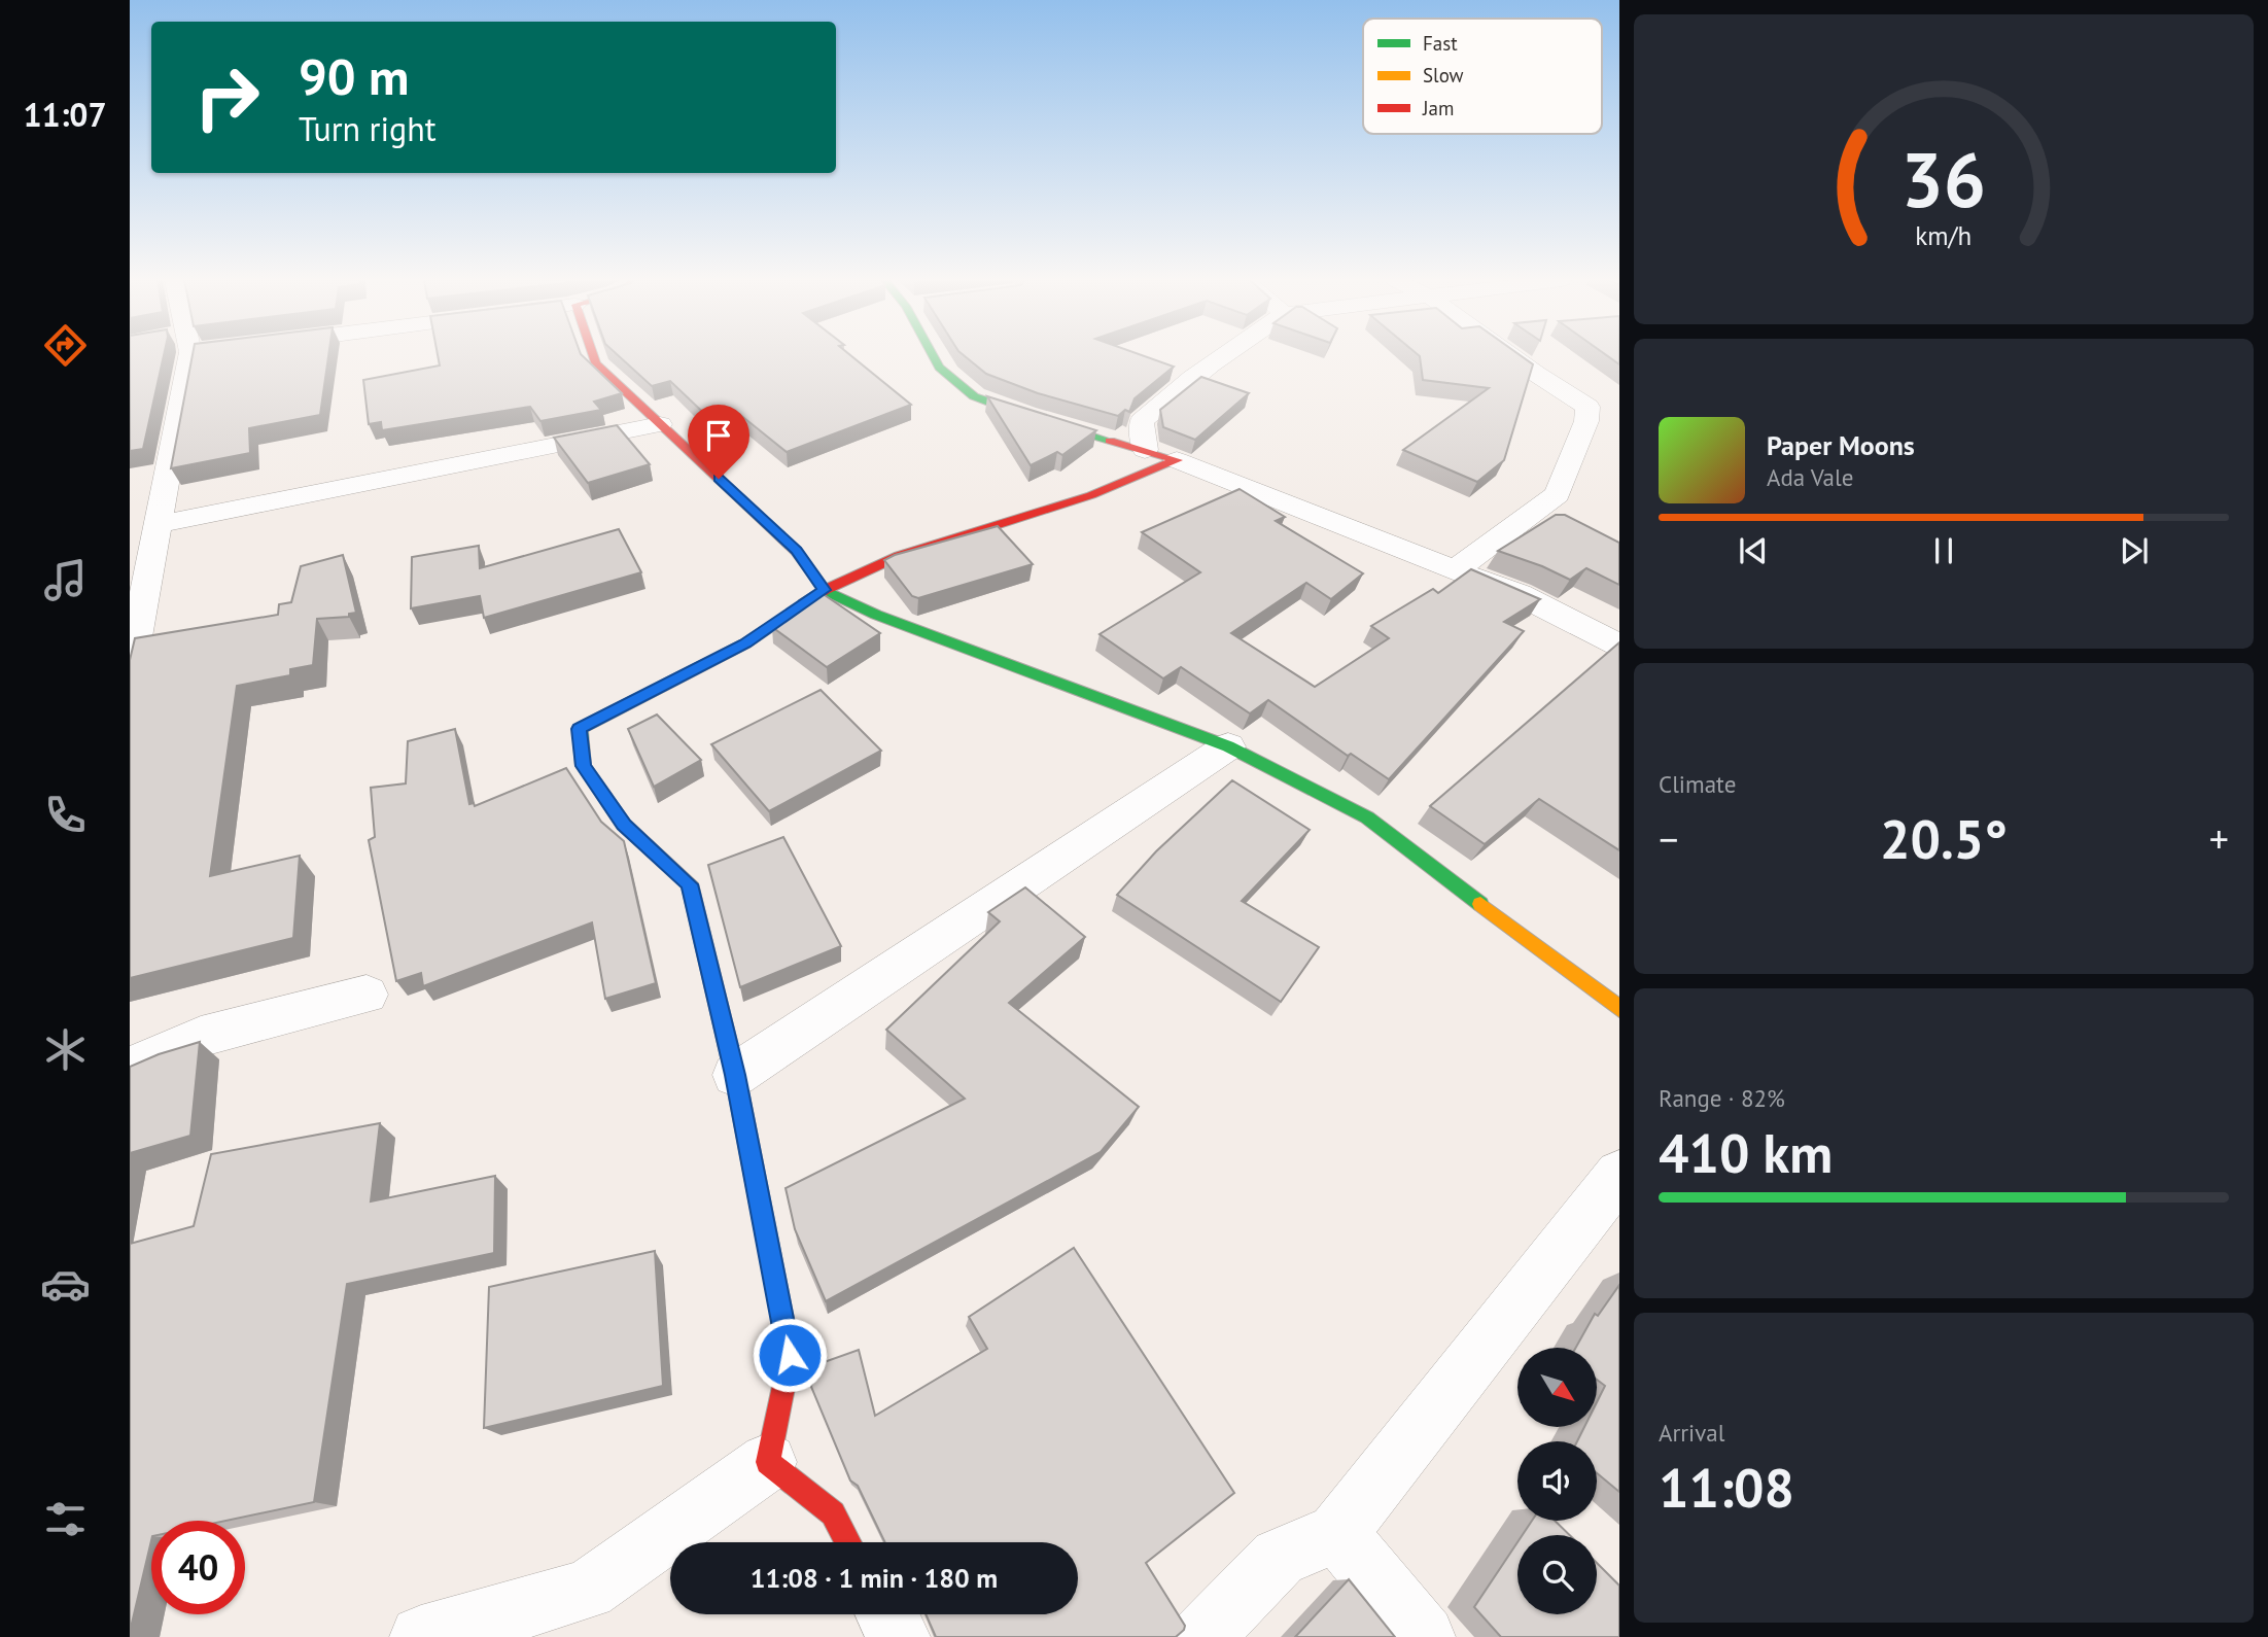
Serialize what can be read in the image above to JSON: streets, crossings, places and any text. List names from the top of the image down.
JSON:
{
  "legend": ["Fast", "Slow", "Jam"],
  "north": "bottom right",
  "page": {
    "tabs": "11:07",
    "turn": ["90 m", "Turn right"],
    "song": ["Paper Moons", "Ada Vale"],
    "tile": [
      "Climate",
      ["Range · 82%", "410 km"],
      ["Arrival", "11:08"]
    ],
    "heat": ["−", "20.5°", "+"],
    "limit": "40",
    "trip": "11:08 · 1 min · 180 m",
    "gauge": ["36", "km/h"]
  }
}
